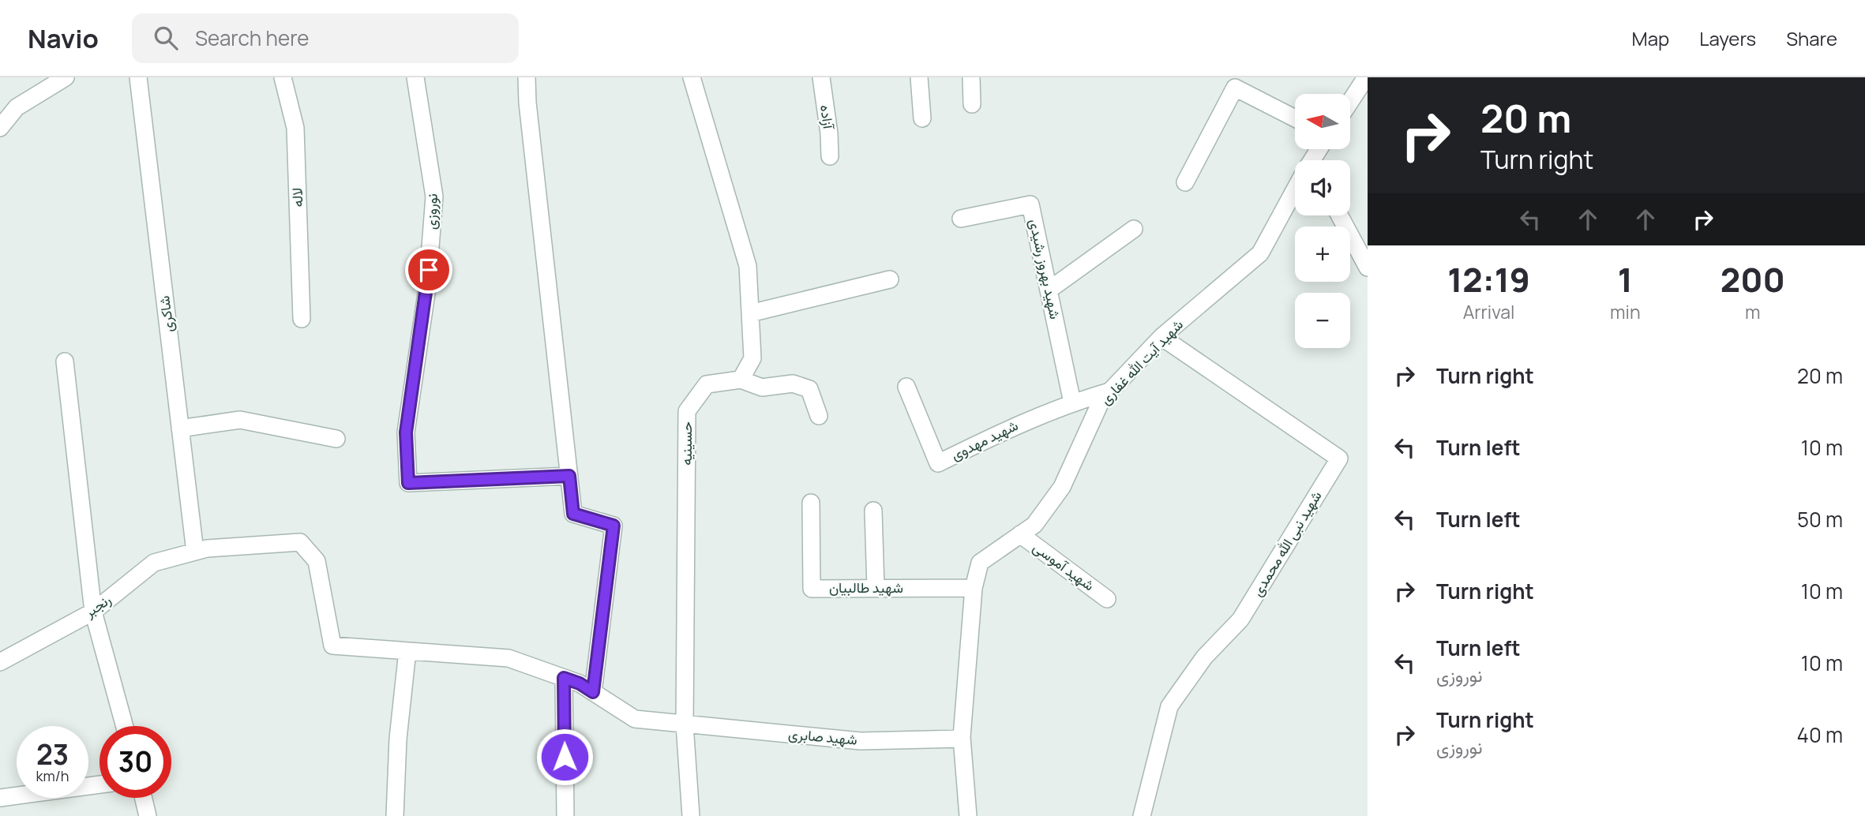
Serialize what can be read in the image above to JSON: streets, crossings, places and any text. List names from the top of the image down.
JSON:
{
  "streets": {
    "street": [
      "آزاده",
      "لاله",
      "نوروزی",
      "شهید بهروز رشیدی",
      "شاکری",
      "شهید آیت الله غفاری",
      "شهید مهدوی",
      "حسینیه",
      "شهید نبی الله محمدی",
      "شهید آموسی",
      "شهید طالبیان",
      "رنجبر",
      "شهید صابری"
    ]
  },
  "crossings": [
    ["شهید بهروز رشیدی", "شهید مهدوی"],
    ["شاکری", "رنجبر"],
    ["شهید آیت الله غفاری", "شهید مهدوی"],
    ["شهید آیت الله غفاری", "شهید نبی الله محمدی"],
    ["شهید آیت الله غفاری", "شهید آموسی"],
    ["شهید آیت الله غفاری", "شهید طالبیان"],
    ["شهید آیت الله غفاری", "شهید صابری"],
    ["حسینیه", "شهید صابری"],
    ["رنجبر", "شهید صابری"]
  ],
  "north": "left",
  "page": {
    "header": "Navio",
    "search": "Search here",
    "nav": ["Map", "Layers", "Share"],
    "turn": ["20 m", "Turn right"],
    "map_buttons": ["+", "−"],
    "eta": [
      "12:19",
      "Arrival",
      "1",
      "min",
      "200",
      "m"
    ],
    "list": [
      {
        "name": "Turn right",
        "value": "20 m"
      },
      {
        "name": "Turn left",
        "value": "10 m"
      },
      {
        "name": "Turn left",
        "value": "50 m"
      },
      {
        "name": "Turn right",
        "value": "10 m"
      },
      {
        "name": "Turn left",
        "note": "نوروزی",
        "value": "10 m"
      },
      {
        "name": "Turn right",
        "note": "نوروزی",
        "value": "40 m"
      }
    ],
    "speed": "23 km/h",
    "limit": "30"
  }
}
